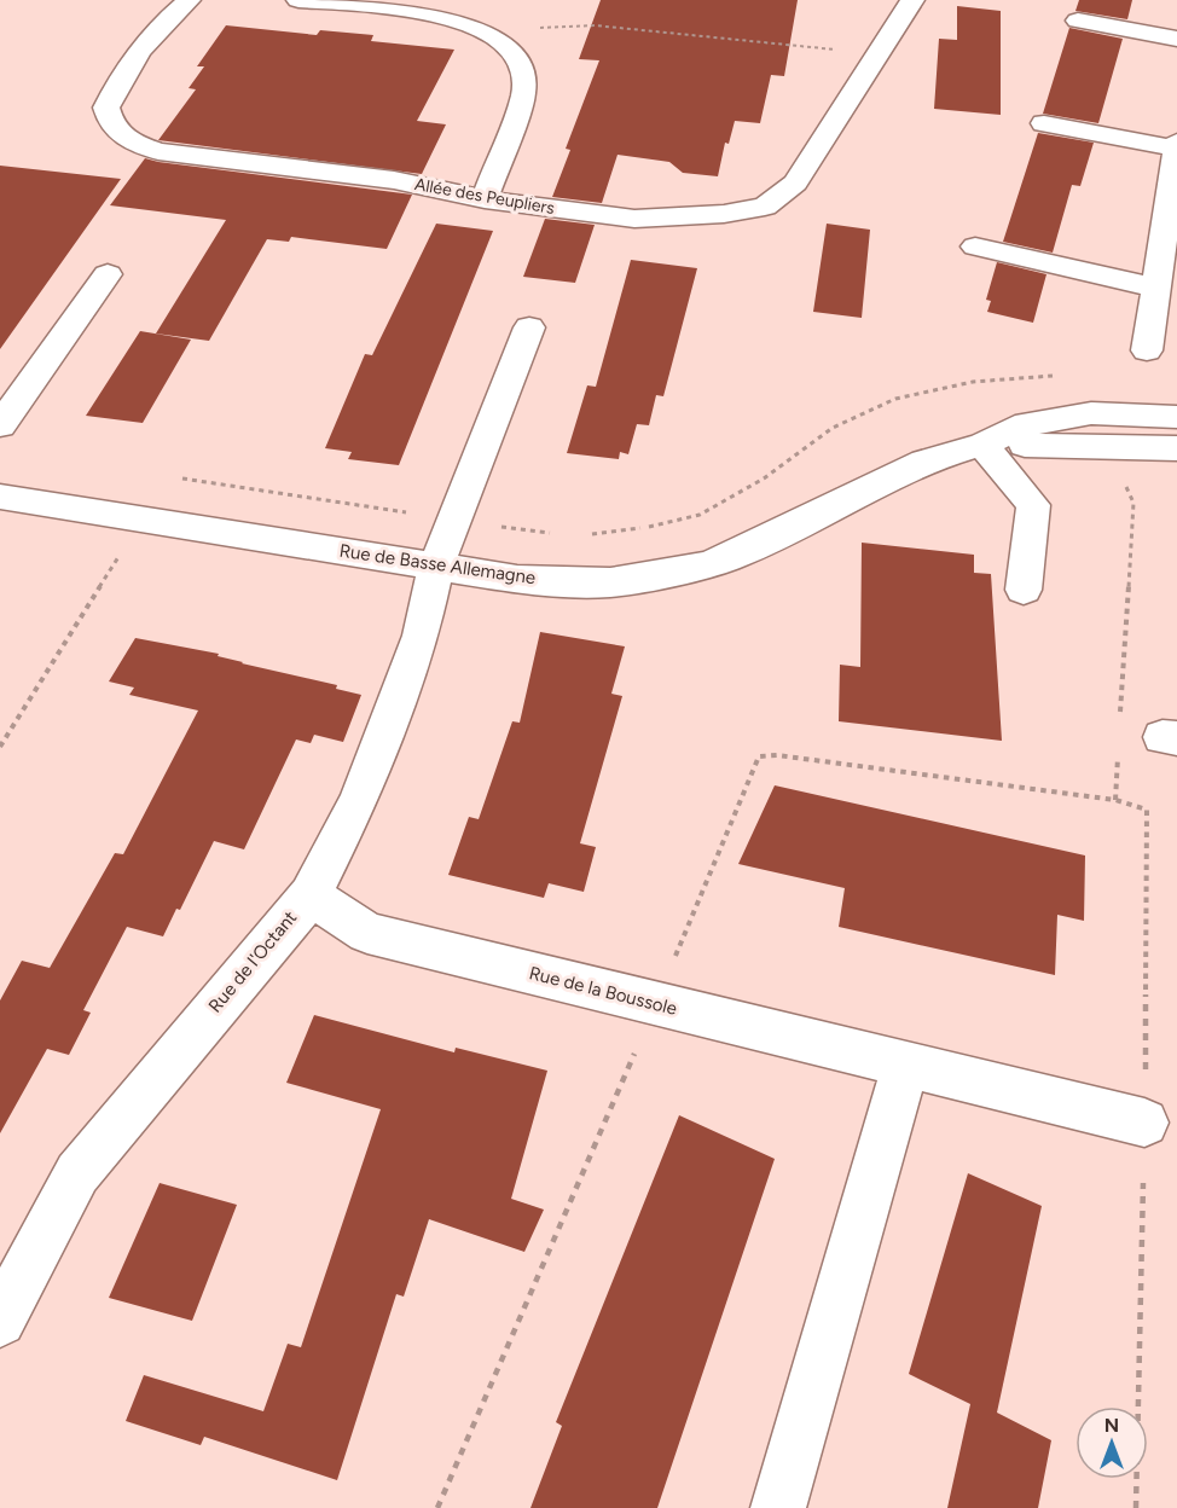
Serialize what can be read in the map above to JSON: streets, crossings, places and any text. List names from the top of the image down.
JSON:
{
  "streets": {
    "street": [
      "Allée des Peupliers",
      "Rue de Basse Allemagne",
      "Rue de l'Octant",
      "Rue de la Boussole"
    ]
  },
  "crossings": [
    ["Rue de Basse Allemagne", "Rue de l'Octant"],
    ["Rue de l'Octant", "Rue de la Boussole"]
  ],
  "north": "top"
}
